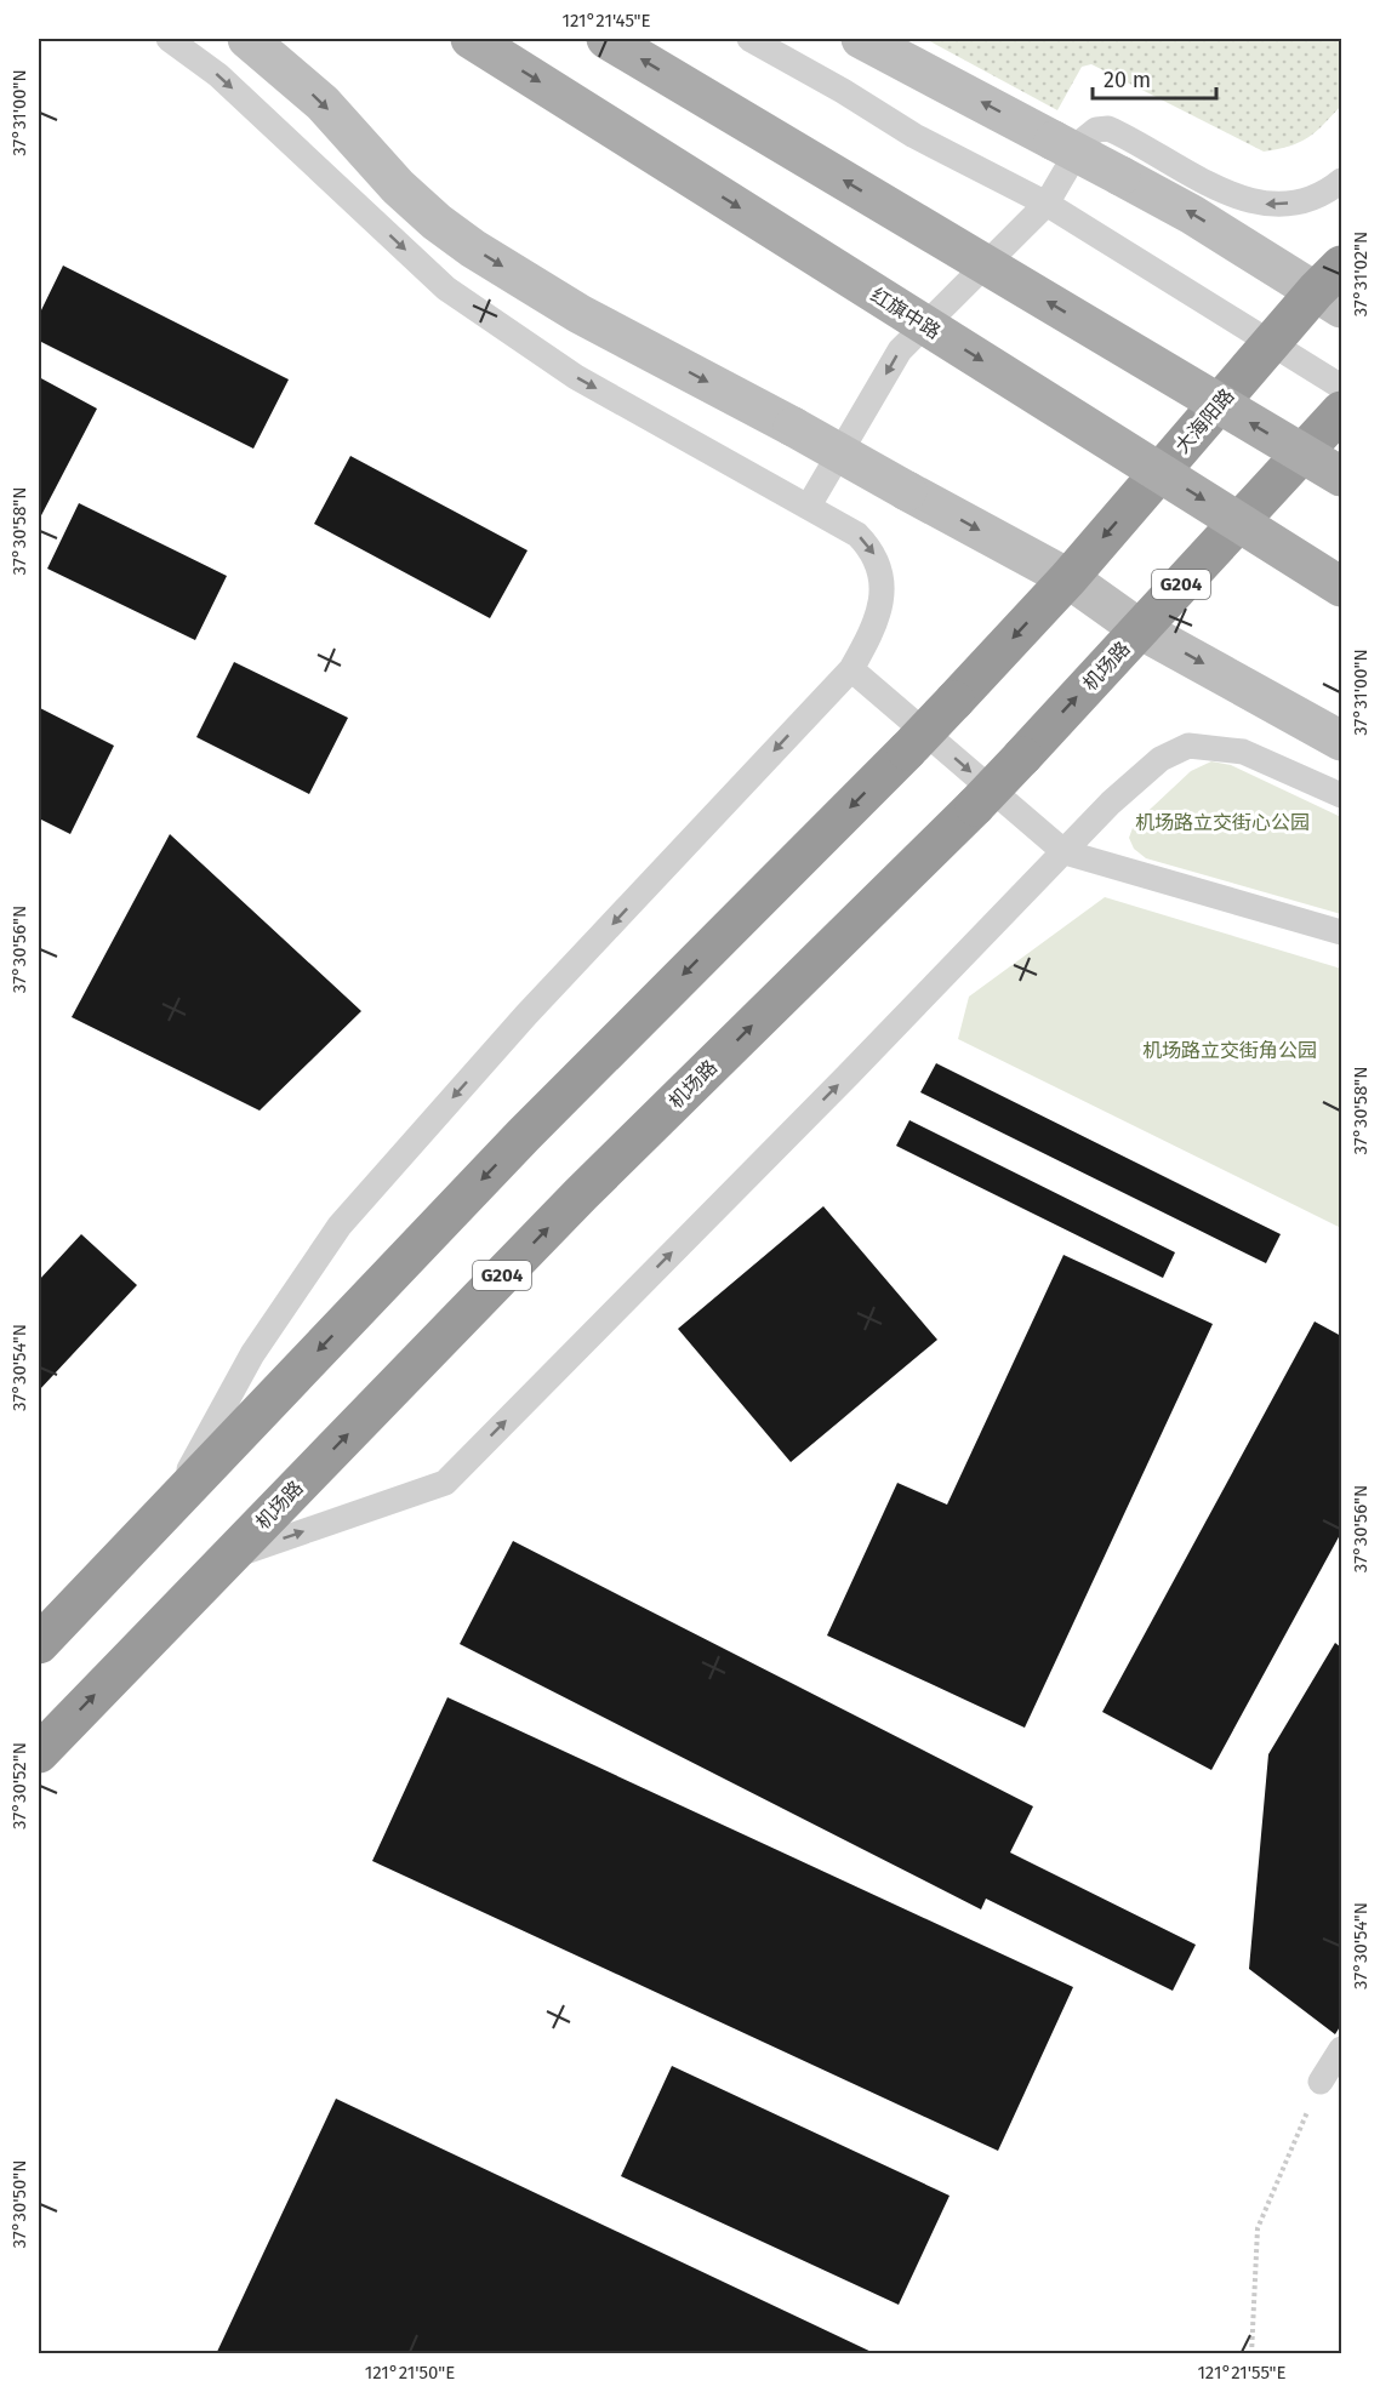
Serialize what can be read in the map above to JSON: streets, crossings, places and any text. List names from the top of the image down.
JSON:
{
  "streets": {
    "highway": ["大海阳路", "G204", "机场路"],
    "main road": ["红旗中路"]
  },
  "one_way": ["大海阳路"],
  "parks": ["机场路立交街心公园", "机场路立交街角公园"],
  "scale_bar": "20 m",
  "coordinates": [
    "121°21'45\"E",
    "37°31'00\"N",
    "37°31'02\"N",
    "37°30'58\"N",
    "37°30'56\"N",
    "37°30'54\"N",
    "37°30'52\"N",
    "37°30'50\"N",
    "121°21'50\"E",
    "121°21'55\"E"
  ]
}
